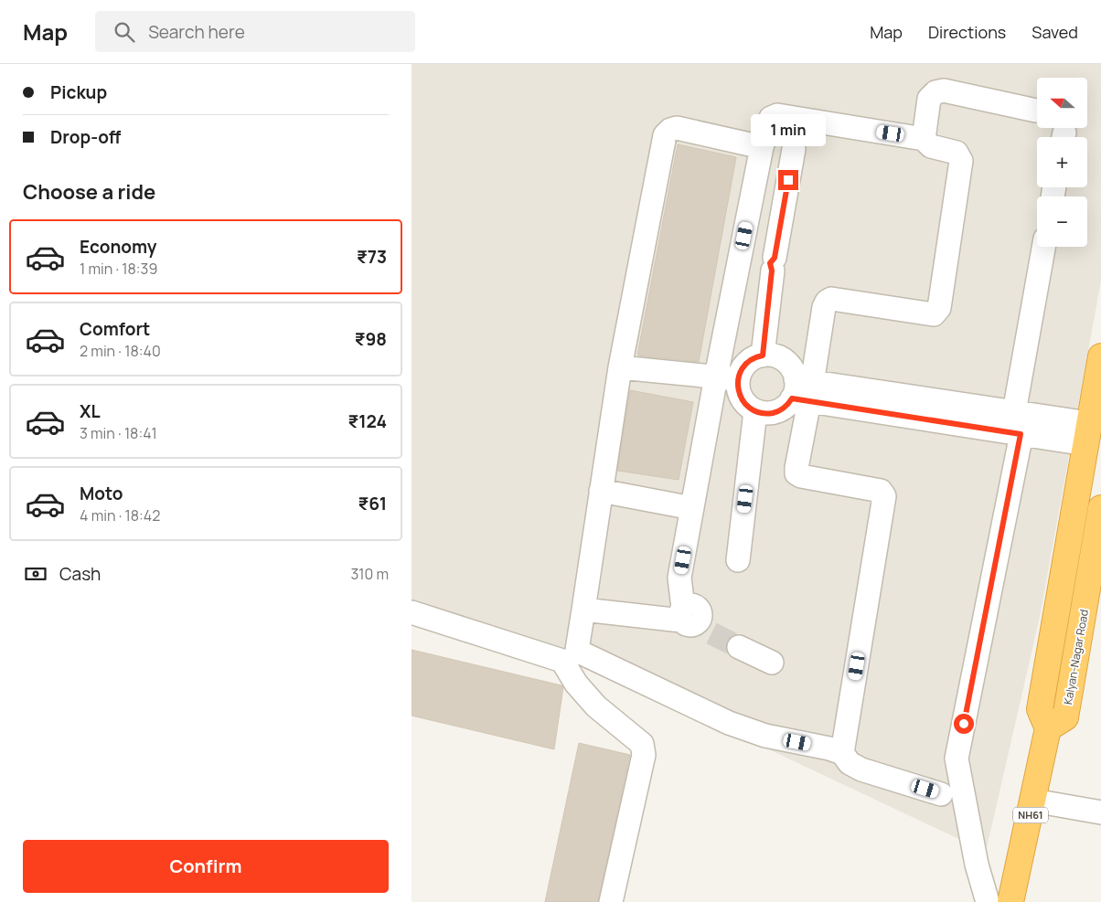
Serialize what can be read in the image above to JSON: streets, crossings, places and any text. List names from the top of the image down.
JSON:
{
  "streets": {
    "highway": ["Kalyan-Nagar Road", "NH61"]
  },
  "crossings": [
    ["Kalyan-Nagar Road", "NH61"]
  ],
  "north": "left",
  "page": {
    "header": "Map",
    "search": "Search here",
    "nav": ["Map", "Directions", "Saved"],
    "banner": ["Pickup", "Drop-off"],
    "map_buttons": ["+", "−"],
    "bubble": "1 min",
    "heading": "Choose a ride",
    "list": [
      {
        "name": "Economy",
        "note": "1 min · 18:39",
        "value": "₹73"
      },
      {
        "name": "Comfort",
        "note": "2 min · 18:40",
        "value": "₹98"
      },
      {
        "name": "XL",
        "note": "3 min · 18:41",
        "value": "₹124"
      },
      {
        "name": "Moto",
        "note": "4 min · 18:42",
        "value": "₹61"
      }
    ],
    "pay": ["Cash", "310 m"],
    "buttons": "Confirm"
  }
}
